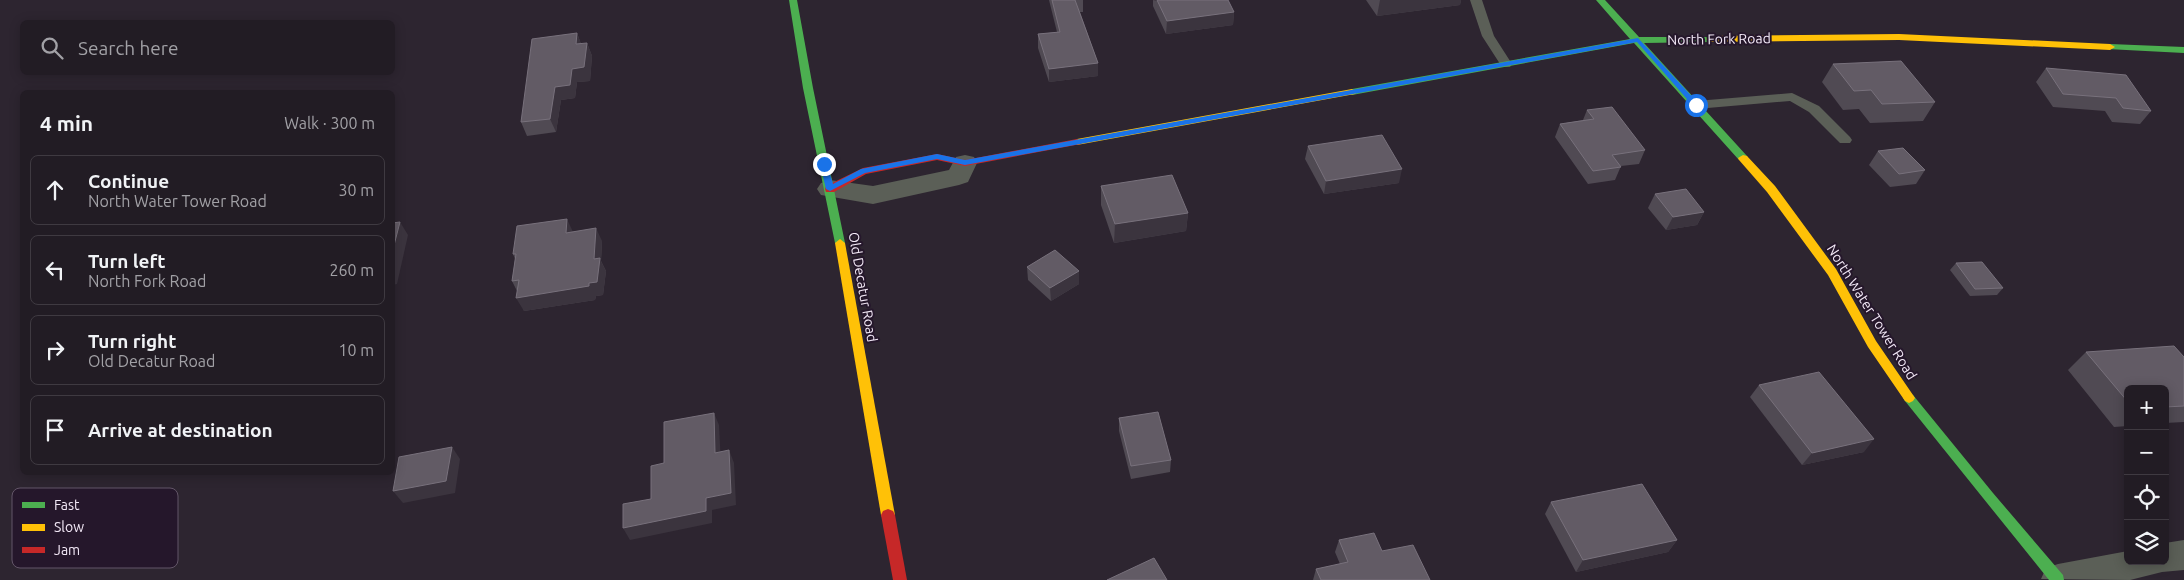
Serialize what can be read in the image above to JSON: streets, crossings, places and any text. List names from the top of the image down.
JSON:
{
  "streets": {
    "street": ["North Fork Road", "Old Decatur Road", "North Water Tower Road"]
  },
  "crossings": [
    ["North Fork Road", "Old Decatur Road"],
    ["North Fork Road", "North Water Tower Road"]
  ],
  "legend": ["Fast", "Slow", "Jam"],
  "page": {
    "search": "Search here",
    "heading": ["4 min", "Walk · 300 m"],
    "list": [
      ["Continue", "North Water Tower Road", "30 m"],
      ["Turn left", "North Fork Road", "260 m"],
      ["Turn right", "Old Decatur Road", "10 m"],
      "Arrive at destination"
    ],
    "map_buttons": ["+", "−"]
  }
}
